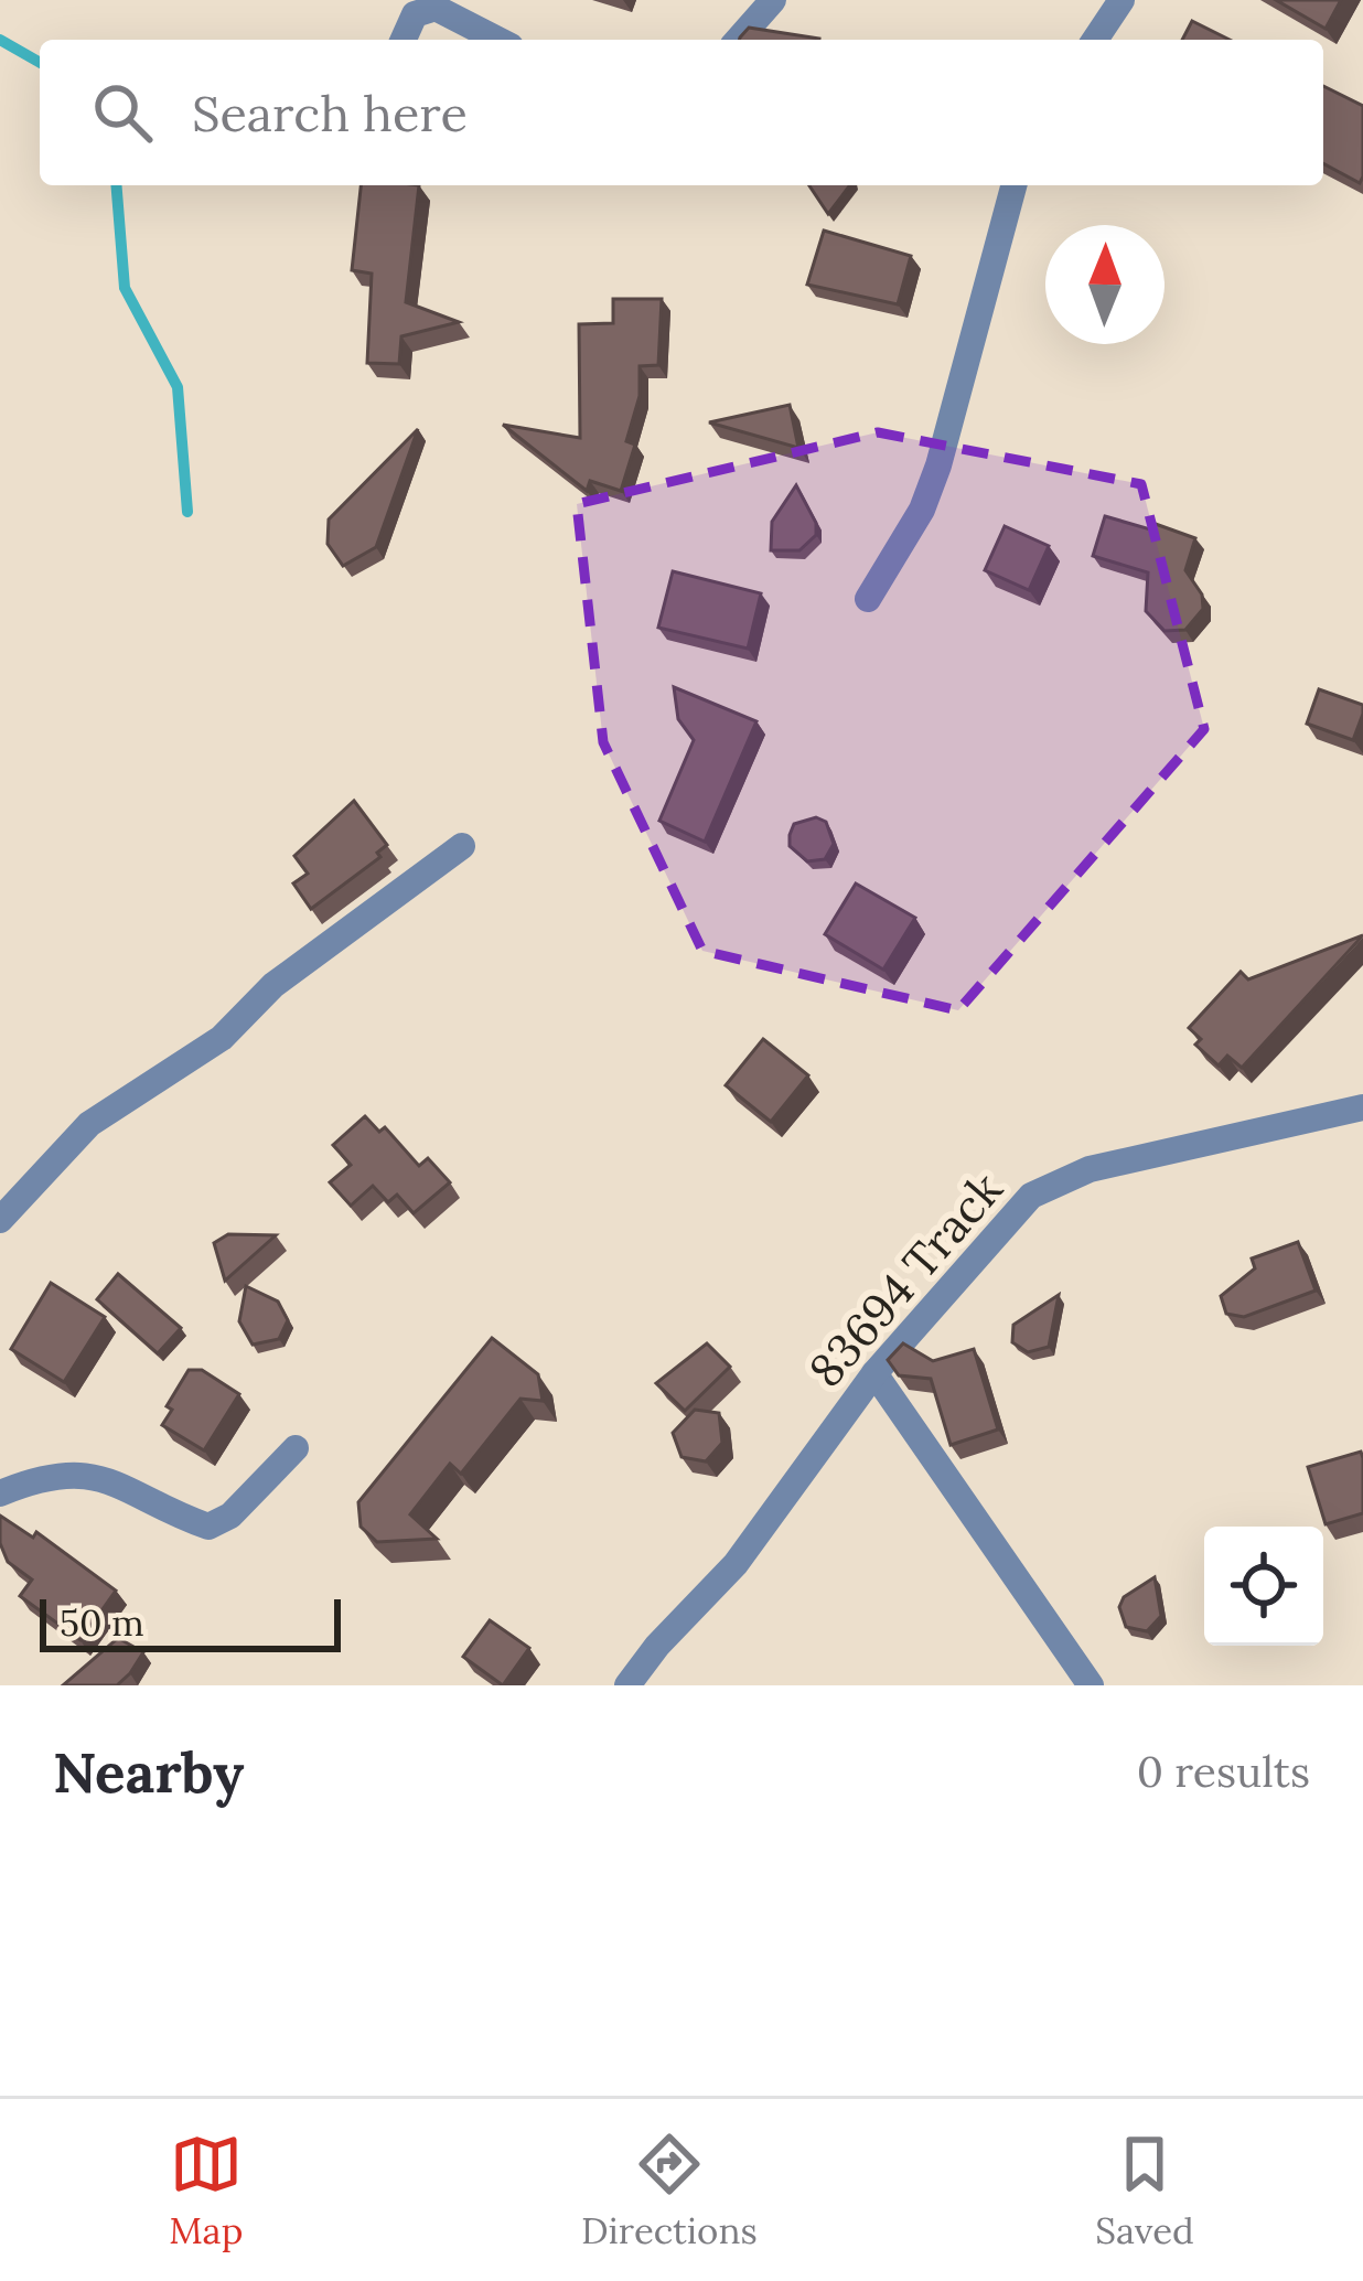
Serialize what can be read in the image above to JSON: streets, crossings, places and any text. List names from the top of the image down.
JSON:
{
  "streets": {
    "street": ["83694 Track"]
  },
  "scale_bar": "50 m",
  "north": "top",
  "page": {
    "search": "Search here",
    "scale": "50 m",
    "heading": ["Nearby", "0 results"],
    "nav": ["Map", "Directions", "Saved"]
  }
}
